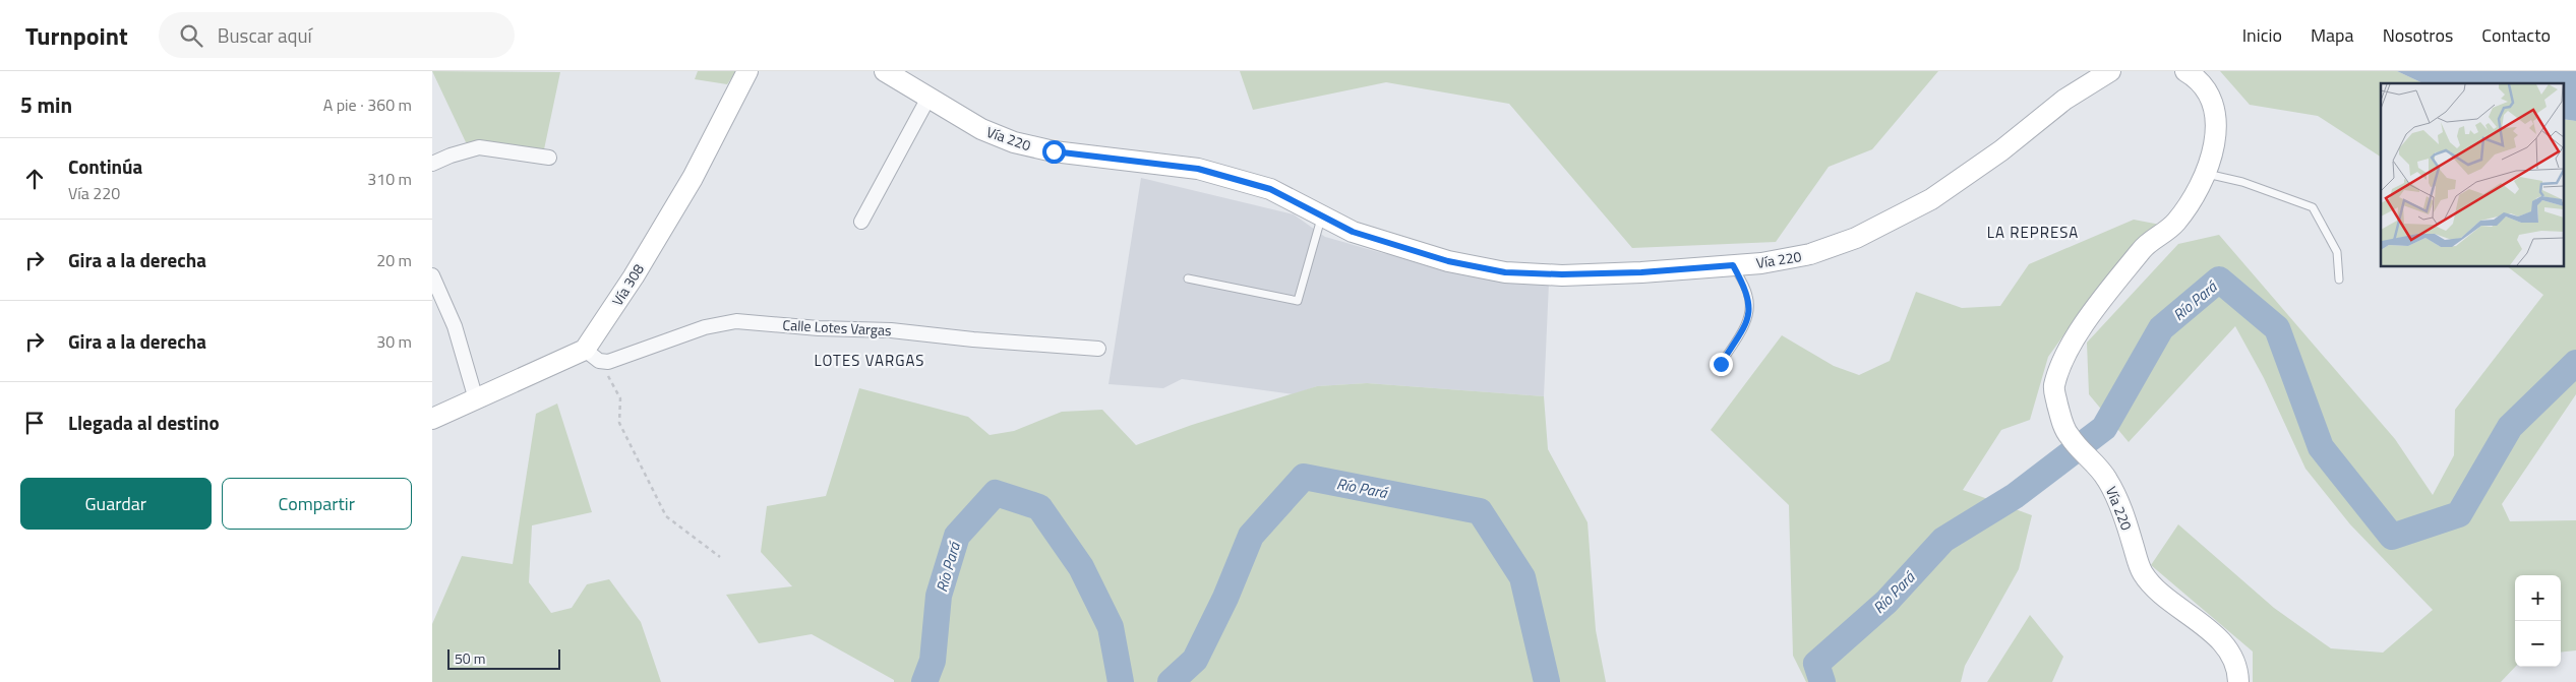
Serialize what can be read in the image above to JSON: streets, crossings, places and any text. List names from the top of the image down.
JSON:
{
  "streets": {
    "main road": ["Vía 220", "Vía 308"],
    "street": ["Calle Lotes Vargas"]
  },
  "crossings": [
    ["Vía 308", "Calle Lotes Vargas"]
  ],
  "districts": ["LA REPRESA", "LOTES VARGAS"],
  "water": ["Río Pará"],
  "scale_bar": "50 m",
  "page": {
    "header": "Turnpoint",
    "search": "Buscar aquí",
    "nav": [
      "Inicio",
      "Mapa",
      "Nosotros",
      "Contacto"
    ],
    "heading": ["5 min", "A pie · 360 m"],
    "list": [
      ["Continúa", "Vía 220", "310 m"],
      ["Gira a la derecha", "20 m"],
      ["Gira a la derecha", "30 m"],
      "Llegada al destino"
    ],
    "buttons": ["Guardar", "Compartir"],
    "map_buttons": ["+", "−"],
    "scale": "50 m"
  }
}
